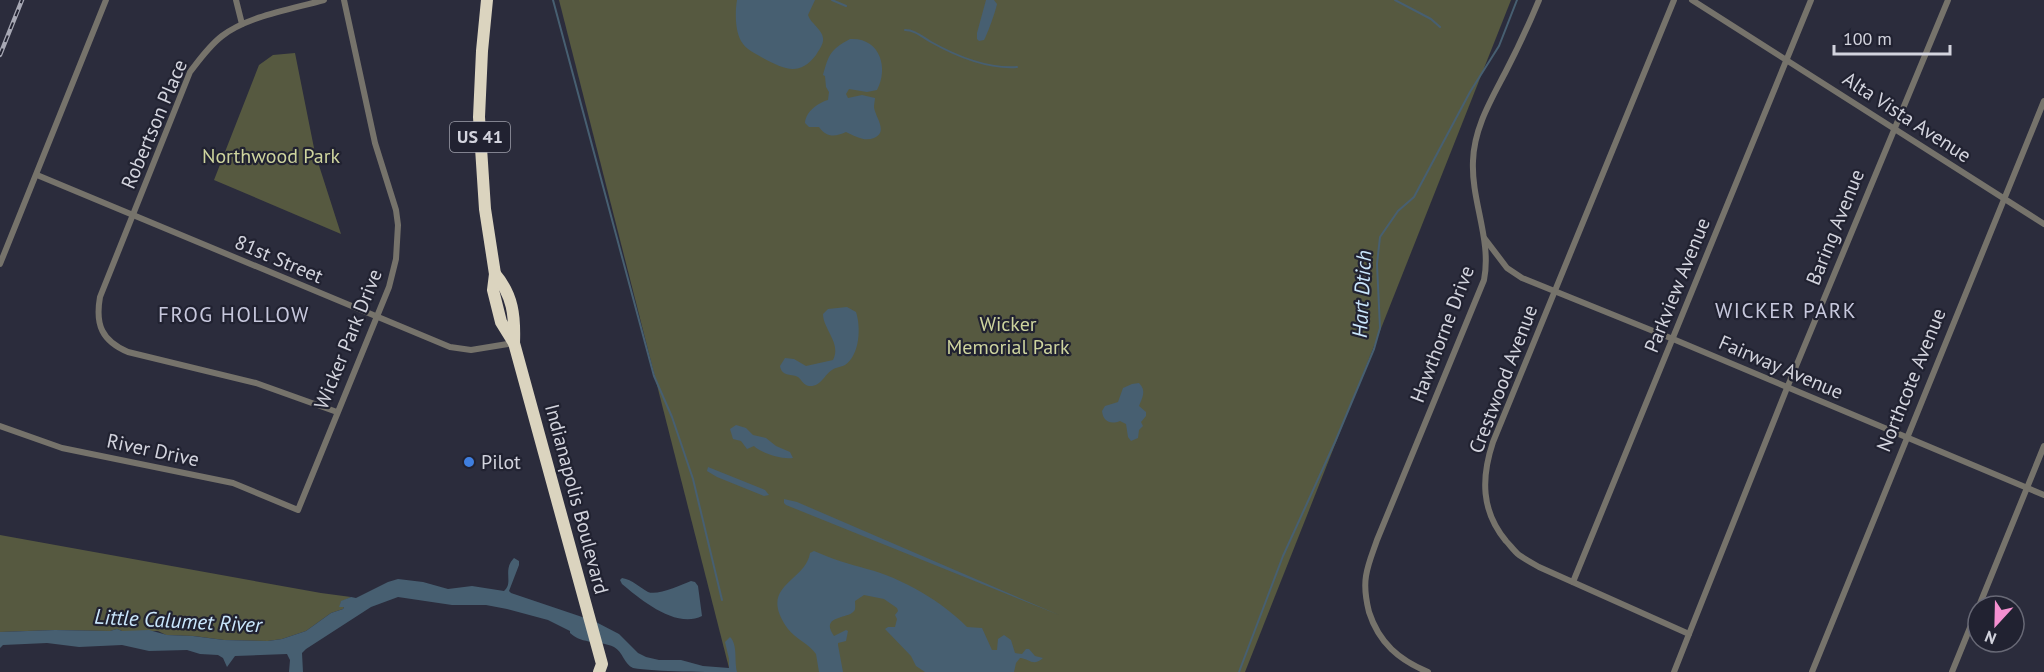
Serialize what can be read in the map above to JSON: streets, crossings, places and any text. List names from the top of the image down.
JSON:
{
  "streets": {
    "highway": ["US 41", "Indianapolis Boulevard"],
    "street": [
      "Alta Vista Avenue",
      "Robertson Place",
      "Baring Avenue",
      "81st Street",
      "Parkview Avenue",
      "Hawthorne Drive",
      "Wicker Park Drive",
      "Fairway Avenue",
      "Crestwood Avenue",
      "Northcote Avenue",
      "River Drive"
    ]
  },
  "crossings": [
    ["Alta Vista Avenue", "Baring Avenue"],
    ["Alta Vista Avenue", "Parkview Avenue"],
    ["Alta Vista Avenue", "Northcote Avenue"],
    ["Robertson Place", "81st Street"],
    ["Robertson Place", "Wicker Park Drive"],
    ["Baring Avenue", "Fairway Avenue"],
    ["Baring Avenue", "Crestwood Avenue"],
    ["81st Street", "Wicker Park Drive"],
    ["81st Street", "Indianapolis Boulevard"],
    ["Parkview Avenue", "Fairway Avenue"],
    ["Parkview Avenue", "Crestwood Avenue"],
    ["Hawthorne Drive", "Fairway Avenue"],
    ["Wicker Park Drive", "River Drive"],
    ["Fairway Avenue", "Crestwood Avenue"],
    ["Fairway Avenue", "Northcote Avenue"]
  ],
  "districts": ["WICKER PARK", "FROG HOLLOW"],
  "water": ["Hart Dtich", "Little Calumet River"],
  "parks": ["Northwood Park", "Wicker Memorial Park"],
  "places": ["Pilot"],
  "scale_bar": "100 m",
  "north": "bottom"
}
